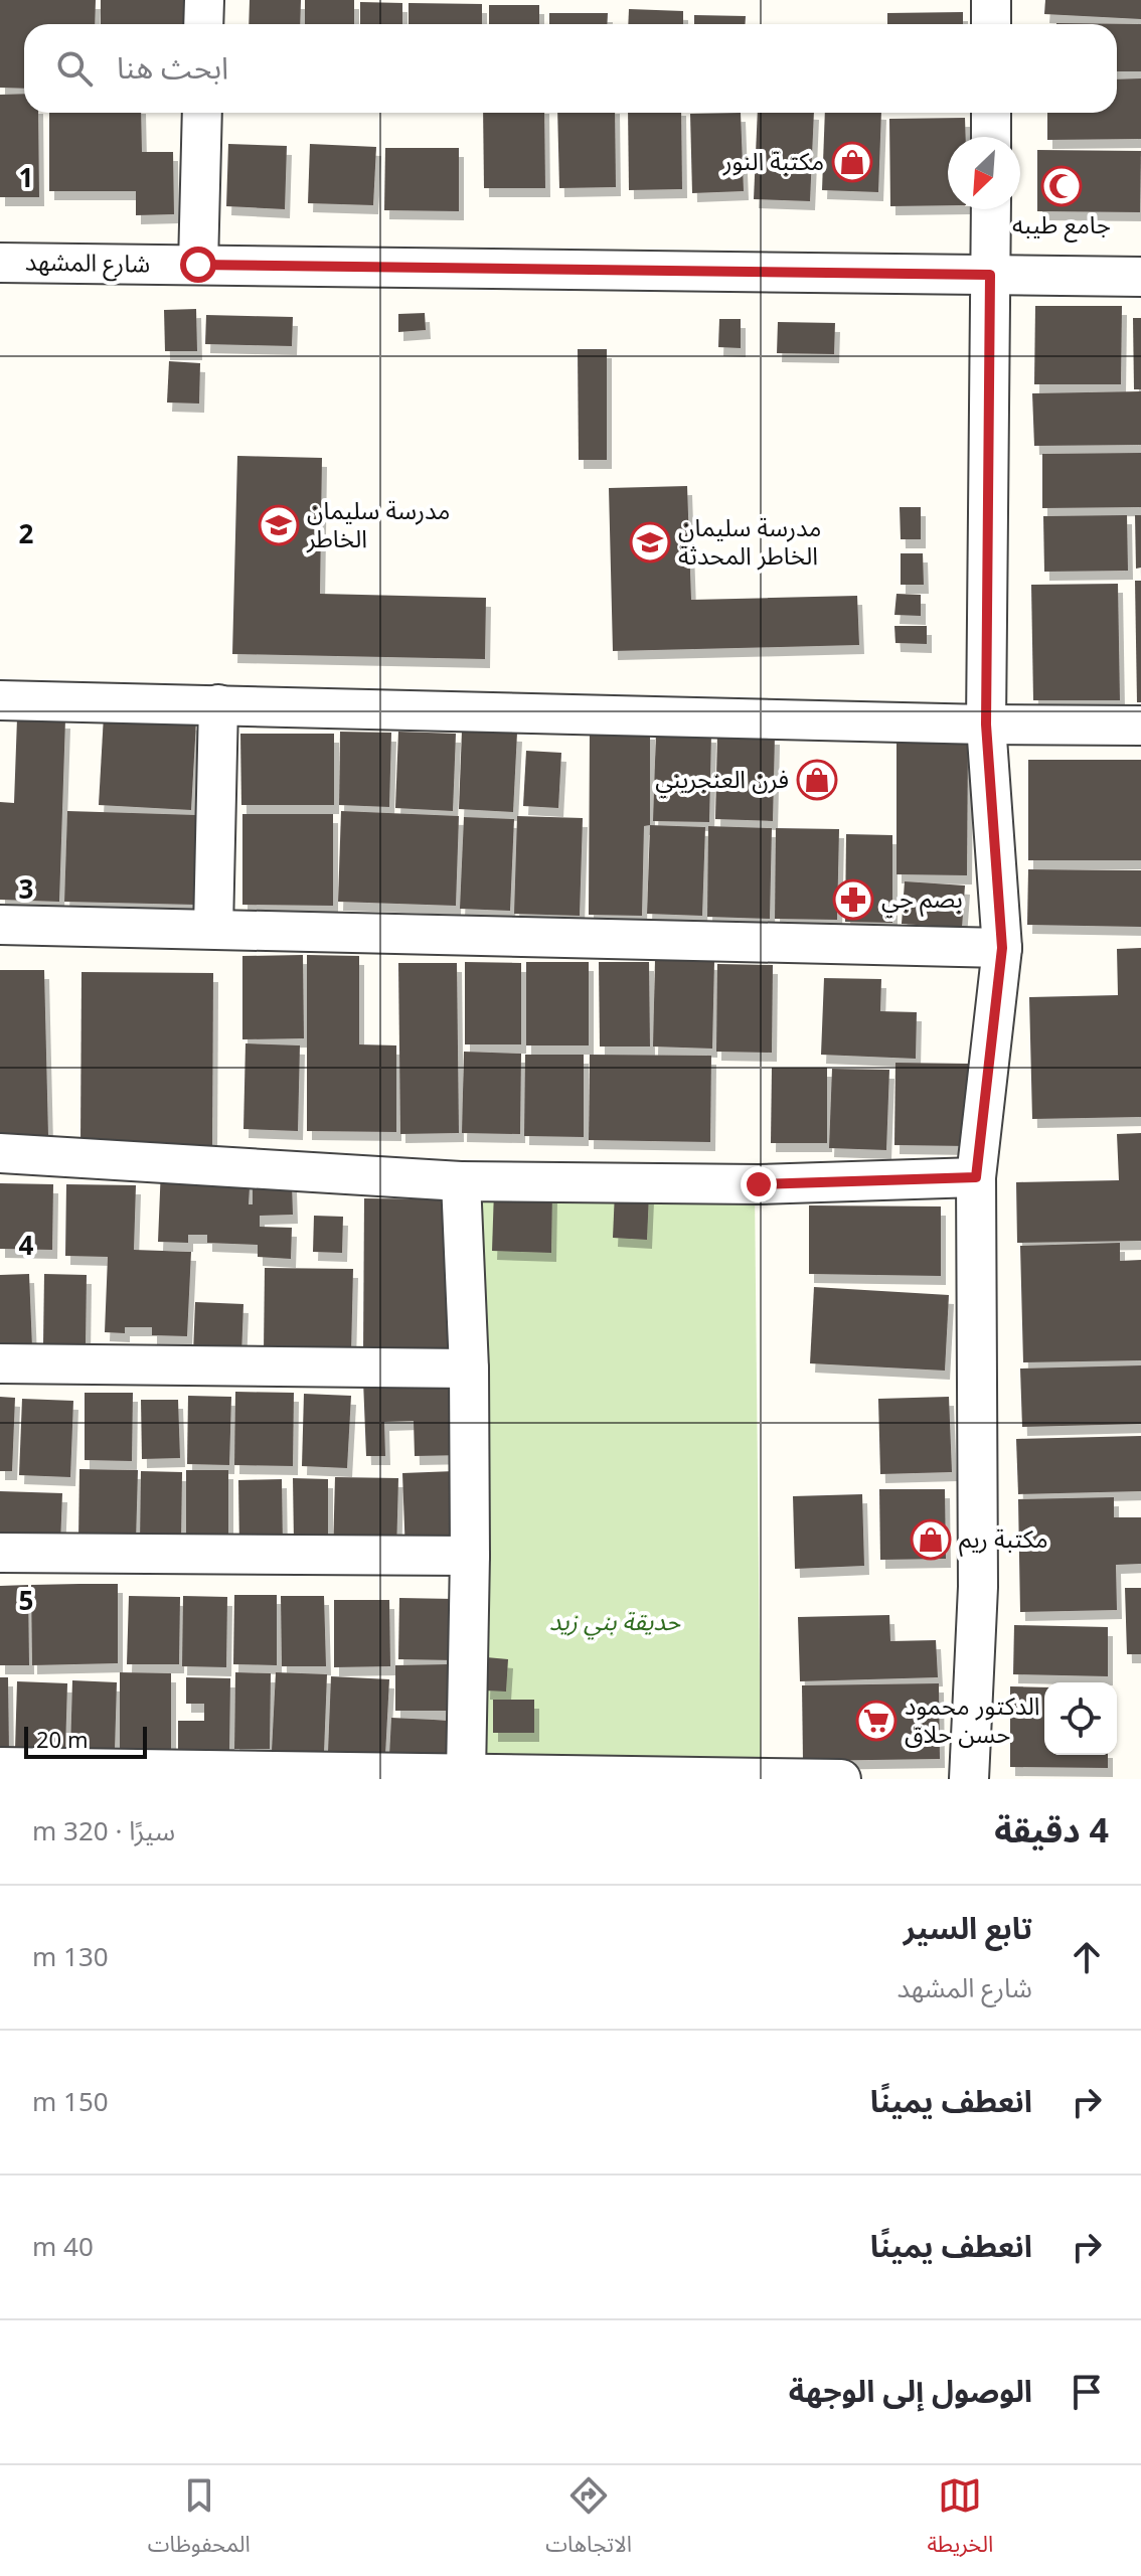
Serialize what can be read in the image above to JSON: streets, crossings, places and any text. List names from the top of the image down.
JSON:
{
  "streets": {
    "street": ["شارع المشهد"]
  },
  "parks": ["حديقة بني زيد"],
  "places": {
    "shop": ["مكتبة النور", "فرن العنجريني", "مكتبة ريم"],
    "mosque": ["جامع طيبه"],
    "school or university": ["مدرسة سليمان الخاطر", "مدرسة سليمان الخاطر المحدثة"],
    "pharmacy": ["بصم جي"],
    "supermarket": ["الدكتور محمود حسن حلاق"]
  },
  "scale_bar": "20 m",
  "north": "bottom left",
  "page": {
    "search": "ابحث هنا",
    "scale": "20 m",
    "heading": ["4 دقيقة", "سيرًا · 320 m"],
    "list": [
      ["تابع السير", "شارع المشهد", "130 m"],
      ["انعطف يمينًا", "150 m"],
      ["انعطف يمينًا", "40 m"],
      "الوصول إلى الوجهة"
    ],
    "nav": ["الخريطة", "الاتجاهات", "المحفوظات"]
  },
  "grid": {
    "rows": [
      "1",
      "2",
      "3",
      "4",
      "5"
    ]
  }
}
